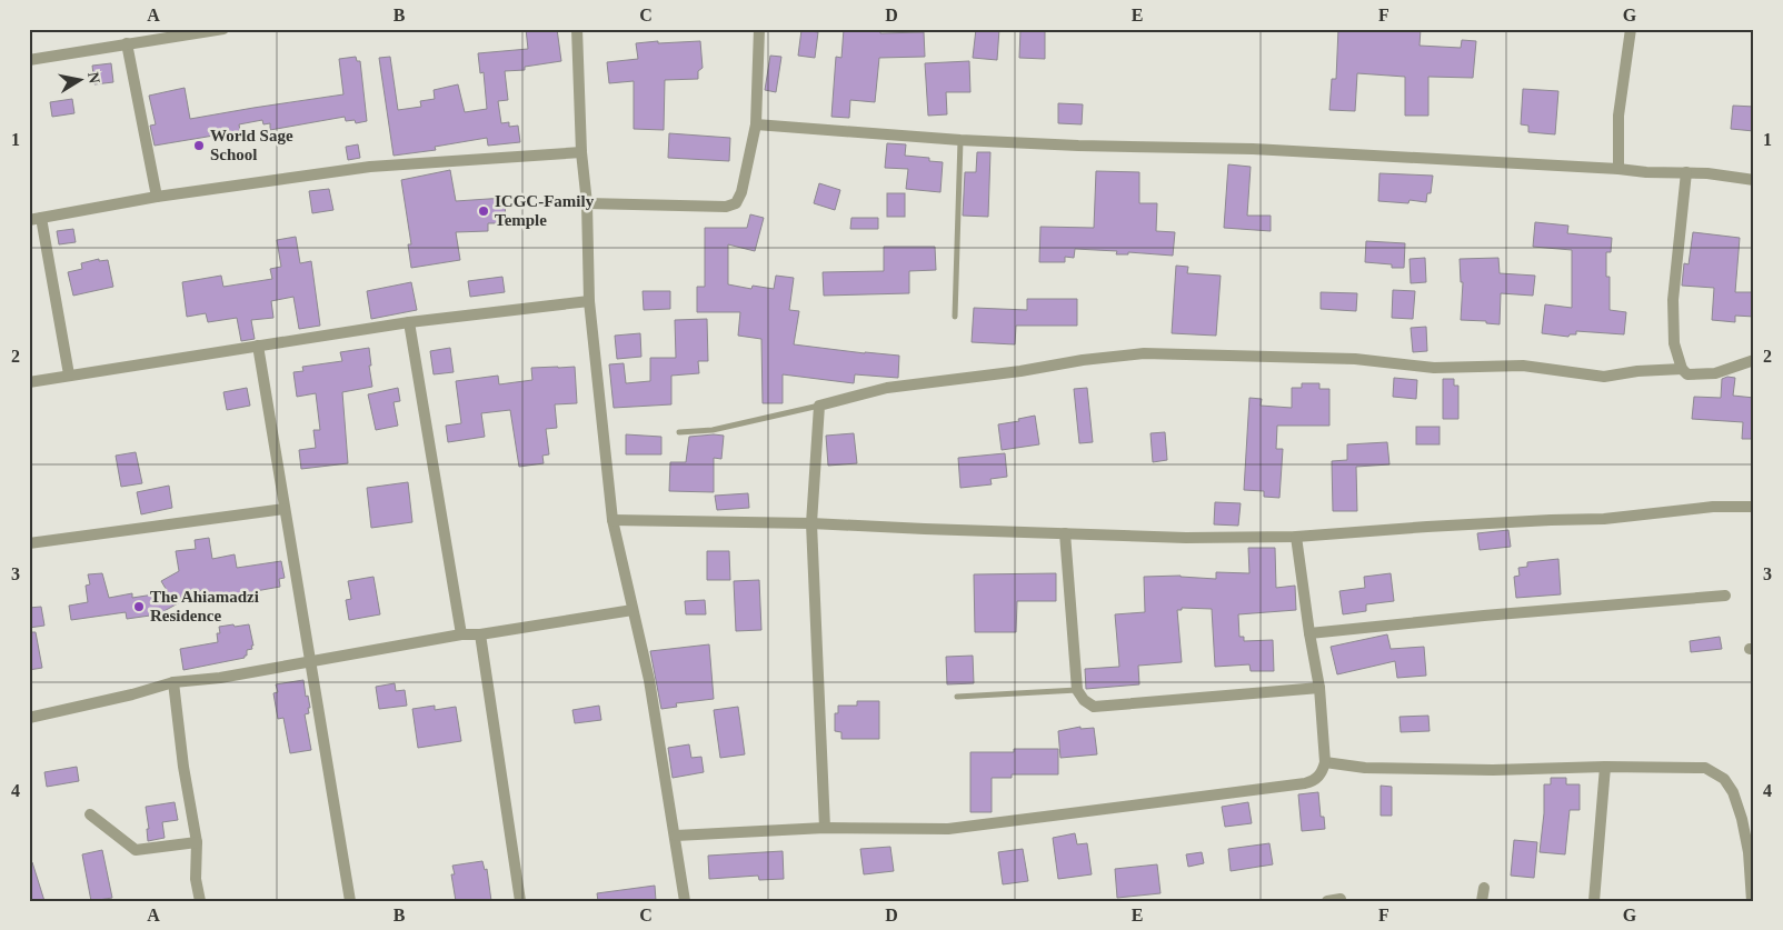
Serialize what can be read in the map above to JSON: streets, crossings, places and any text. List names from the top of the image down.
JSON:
{
  "places": ["World Sage School", "ICGC-Family Temple", "The Ahiamadzi Residence"],
  "north": "right",
  "grid": {
    "columns": [
      "A",
      "B",
      "C",
      "D",
      "E",
      "F",
      "G"
    ],
    "rows": [
      "1",
      "2",
      "3",
      "4"
    ]
  }
}
